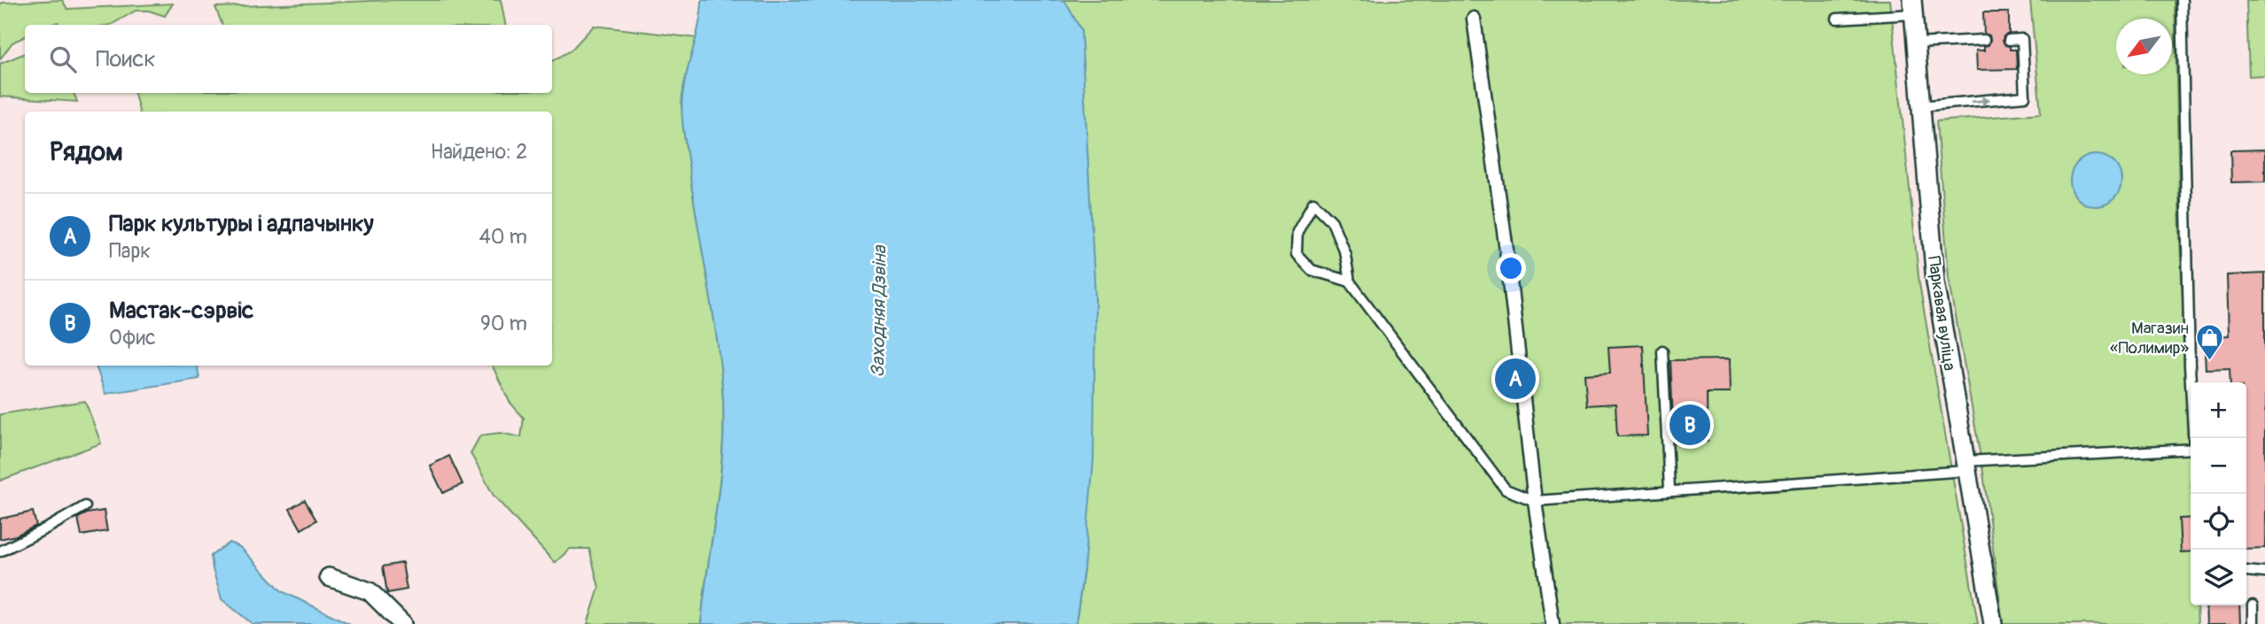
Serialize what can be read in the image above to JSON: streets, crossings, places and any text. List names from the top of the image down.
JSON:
{
  "streets": {
    "street": ["Паркавая вуліца"]
  },
  "water": ["Заходняя Дзвіна"],
  "places": {
    "shop": ["Магазин «Полимир»"]
  },
  "north": "bottom left",
  "page": {
    "search": "Поиск",
    "heading": ["Рядом", "Найдено: 2"],
    "list": [
      {
        "mark": "A",
        "name": "Парк культуры і адпачынку",
        "note": "Парк",
        "value": "40 m"
      },
      {
        "mark": "B",
        "name": "Мастак-сэрвіс",
        "note": "Офис",
        "value": "90 m"
      }
    ],
    "pins": ["A", "B"],
    "map_buttons": ["+", "−"]
  }
}
